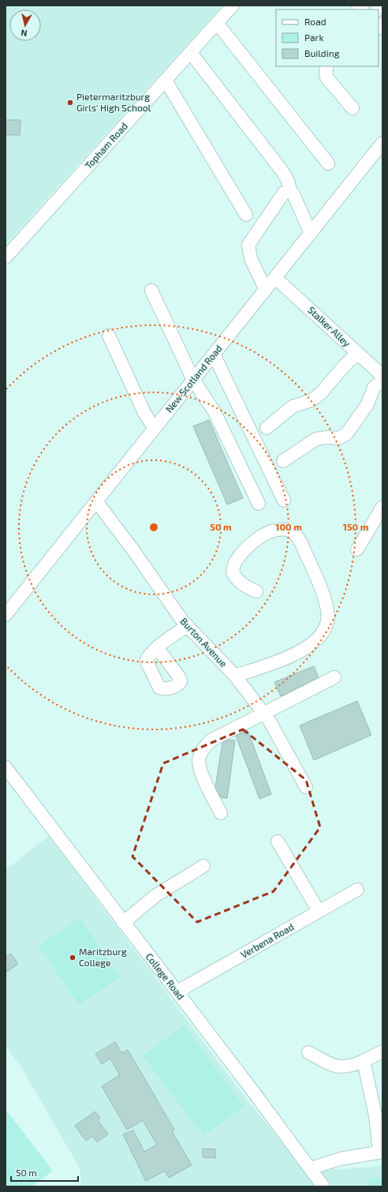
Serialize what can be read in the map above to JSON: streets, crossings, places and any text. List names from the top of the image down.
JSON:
{
  "streets": {
    "street": [
      "Topham Road",
      "Stalker Alley",
      "New Scotland Road",
      "Burton Avenue",
      "Verbena Road",
      "College Road"
    ]
  },
  "crossings": [
    ["Stalker Alley", "New Scotland Road"],
    ["New Scotland Road", "Burton Avenue"],
    ["Verbena Road", "College Road"]
  ],
  "places": ["Pietermaritzburg Girls' High School", "Maritzburg College"],
  "legend": ["Road", "Park", "Building"],
  "scale_bar": "50 m",
  "north": "bottom",
  "rings": ["50 m", "100 m", "150 m"]
}
